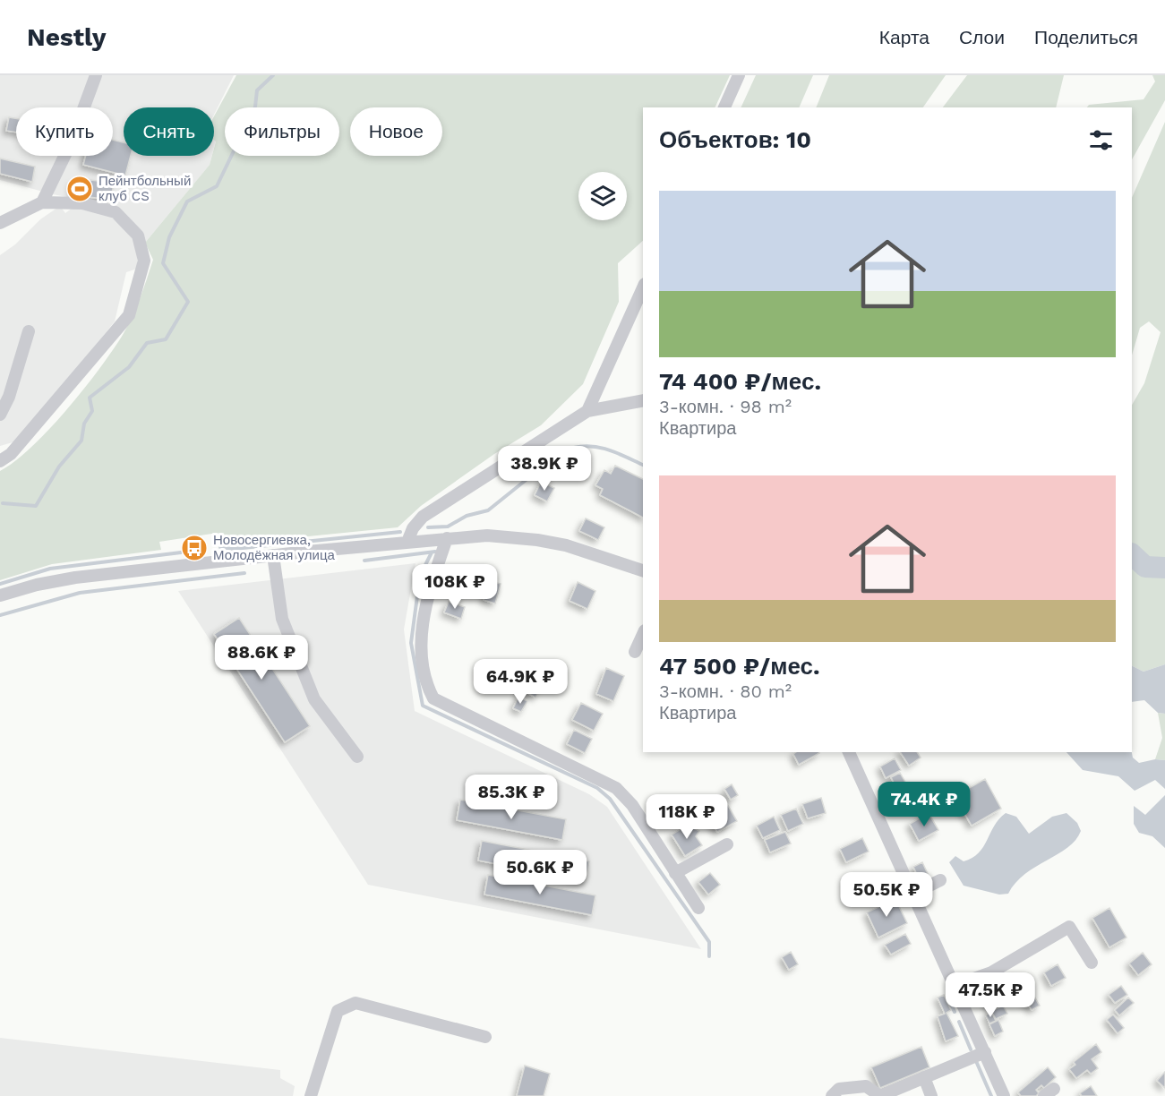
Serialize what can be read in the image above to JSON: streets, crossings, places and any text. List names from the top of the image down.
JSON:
{
  "places": {
    "sports": ["Пейнтбольный клуб CS"],
    "bus stop": ["Новосергиевка, Молодёжная улица"]
  },
  "page": {
    "header": "Nestly",
    "nav": ["Карта", "Слои", "Поделиться"],
    "chip": [
      "Купить",
      "Снять",
      "Фильтры",
      "Новое"
    ],
    "heading": "Объектов: 10",
    "list": [
      {
        "name": "74 400 ₽/мес.",
        "note": "3-комн. · 98 m² · Квартира"
      },
      {
        "name": "47 500 ₽/мес.",
        "note": "3-комн. · 80 m² · Квартира"
      }
    ],
    "price": [
      "38.9K ₽",
      "108K ₽",
      "88.6K ₽",
      "64.9K ₽",
      "85.3K ₽",
      "74.4K ₽",
      "118K ₽",
      "50.6K ₽",
      "50.5K ₽",
      "47.5K ₽"
    ]
  }
}
